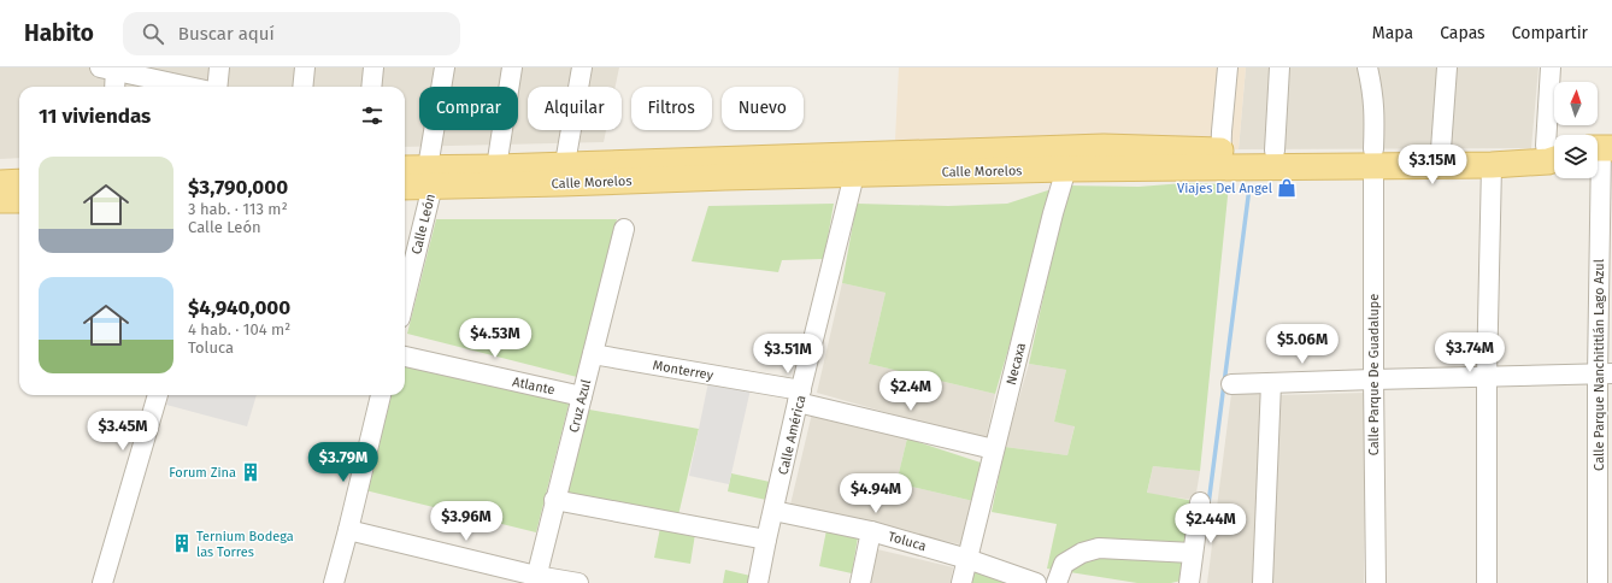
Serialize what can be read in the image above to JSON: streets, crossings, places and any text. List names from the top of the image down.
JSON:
{
  "streets": {
    "main road": ["Calle Morelos"],
    "street": [
      "Calle León",
      "Necaxa",
      "Calle Parque Nanchititlán Lago Azul",
      "Monterrey",
      "Calle Parque De Guadalupe",
      "Atlante",
      "Cruz Azul",
      "Calle América",
      "Toluca"
    ]
  },
  "crossings": [
    ["Calle Morelos", "Calle León"],
    ["Calle Morelos", "Necaxa"],
    ["Calle Morelos", "Calle Parque De Guadalupe"],
    ["Calle Morelos", "Calle América"],
    ["Necaxa", "Monterrey"],
    ["Necaxa", "Toluca"],
    ["Monterrey", "Cruz Azul"],
    ["Monterrey", "Calle América"],
    ["Atlante", "Cruz Azul"],
    ["Calle América", "Toluca"]
  ],
  "places": {
    "shop": ["Viajes Del Angel"],
    "building": ["Forum Zina", "Ternium Bodega las Torres"]
  },
  "north": "top",
  "page": {
    "header": "Habito",
    "search": "Buscar aquí",
    "nav": ["Mapa", "Capas", "Compartir"],
    "chip": [
      "Comprar",
      "Alquilar",
      "Filtros",
      "Nuevo"
    ],
    "heading": "11 viviendas",
    "price": [
      "$3.15M",
      "$4.53M",
      "$5.06M",
      "$3.74M",
      "$3.51M",
      "$2.4M",
      "$3.45M",
      "$3.79M",
      "$4.94M",
      "$3.96M",
      "$2.44M"
    ],
    "list": [
      {
        "name": "$3,790,000",
        "note": "3 hab. · 113 m² · Calle León"
      },
      {
        "name": "$4,940,000",
        "note": "4 hab. · 104 m² · Toluca"
      }
    ]
  }
}
